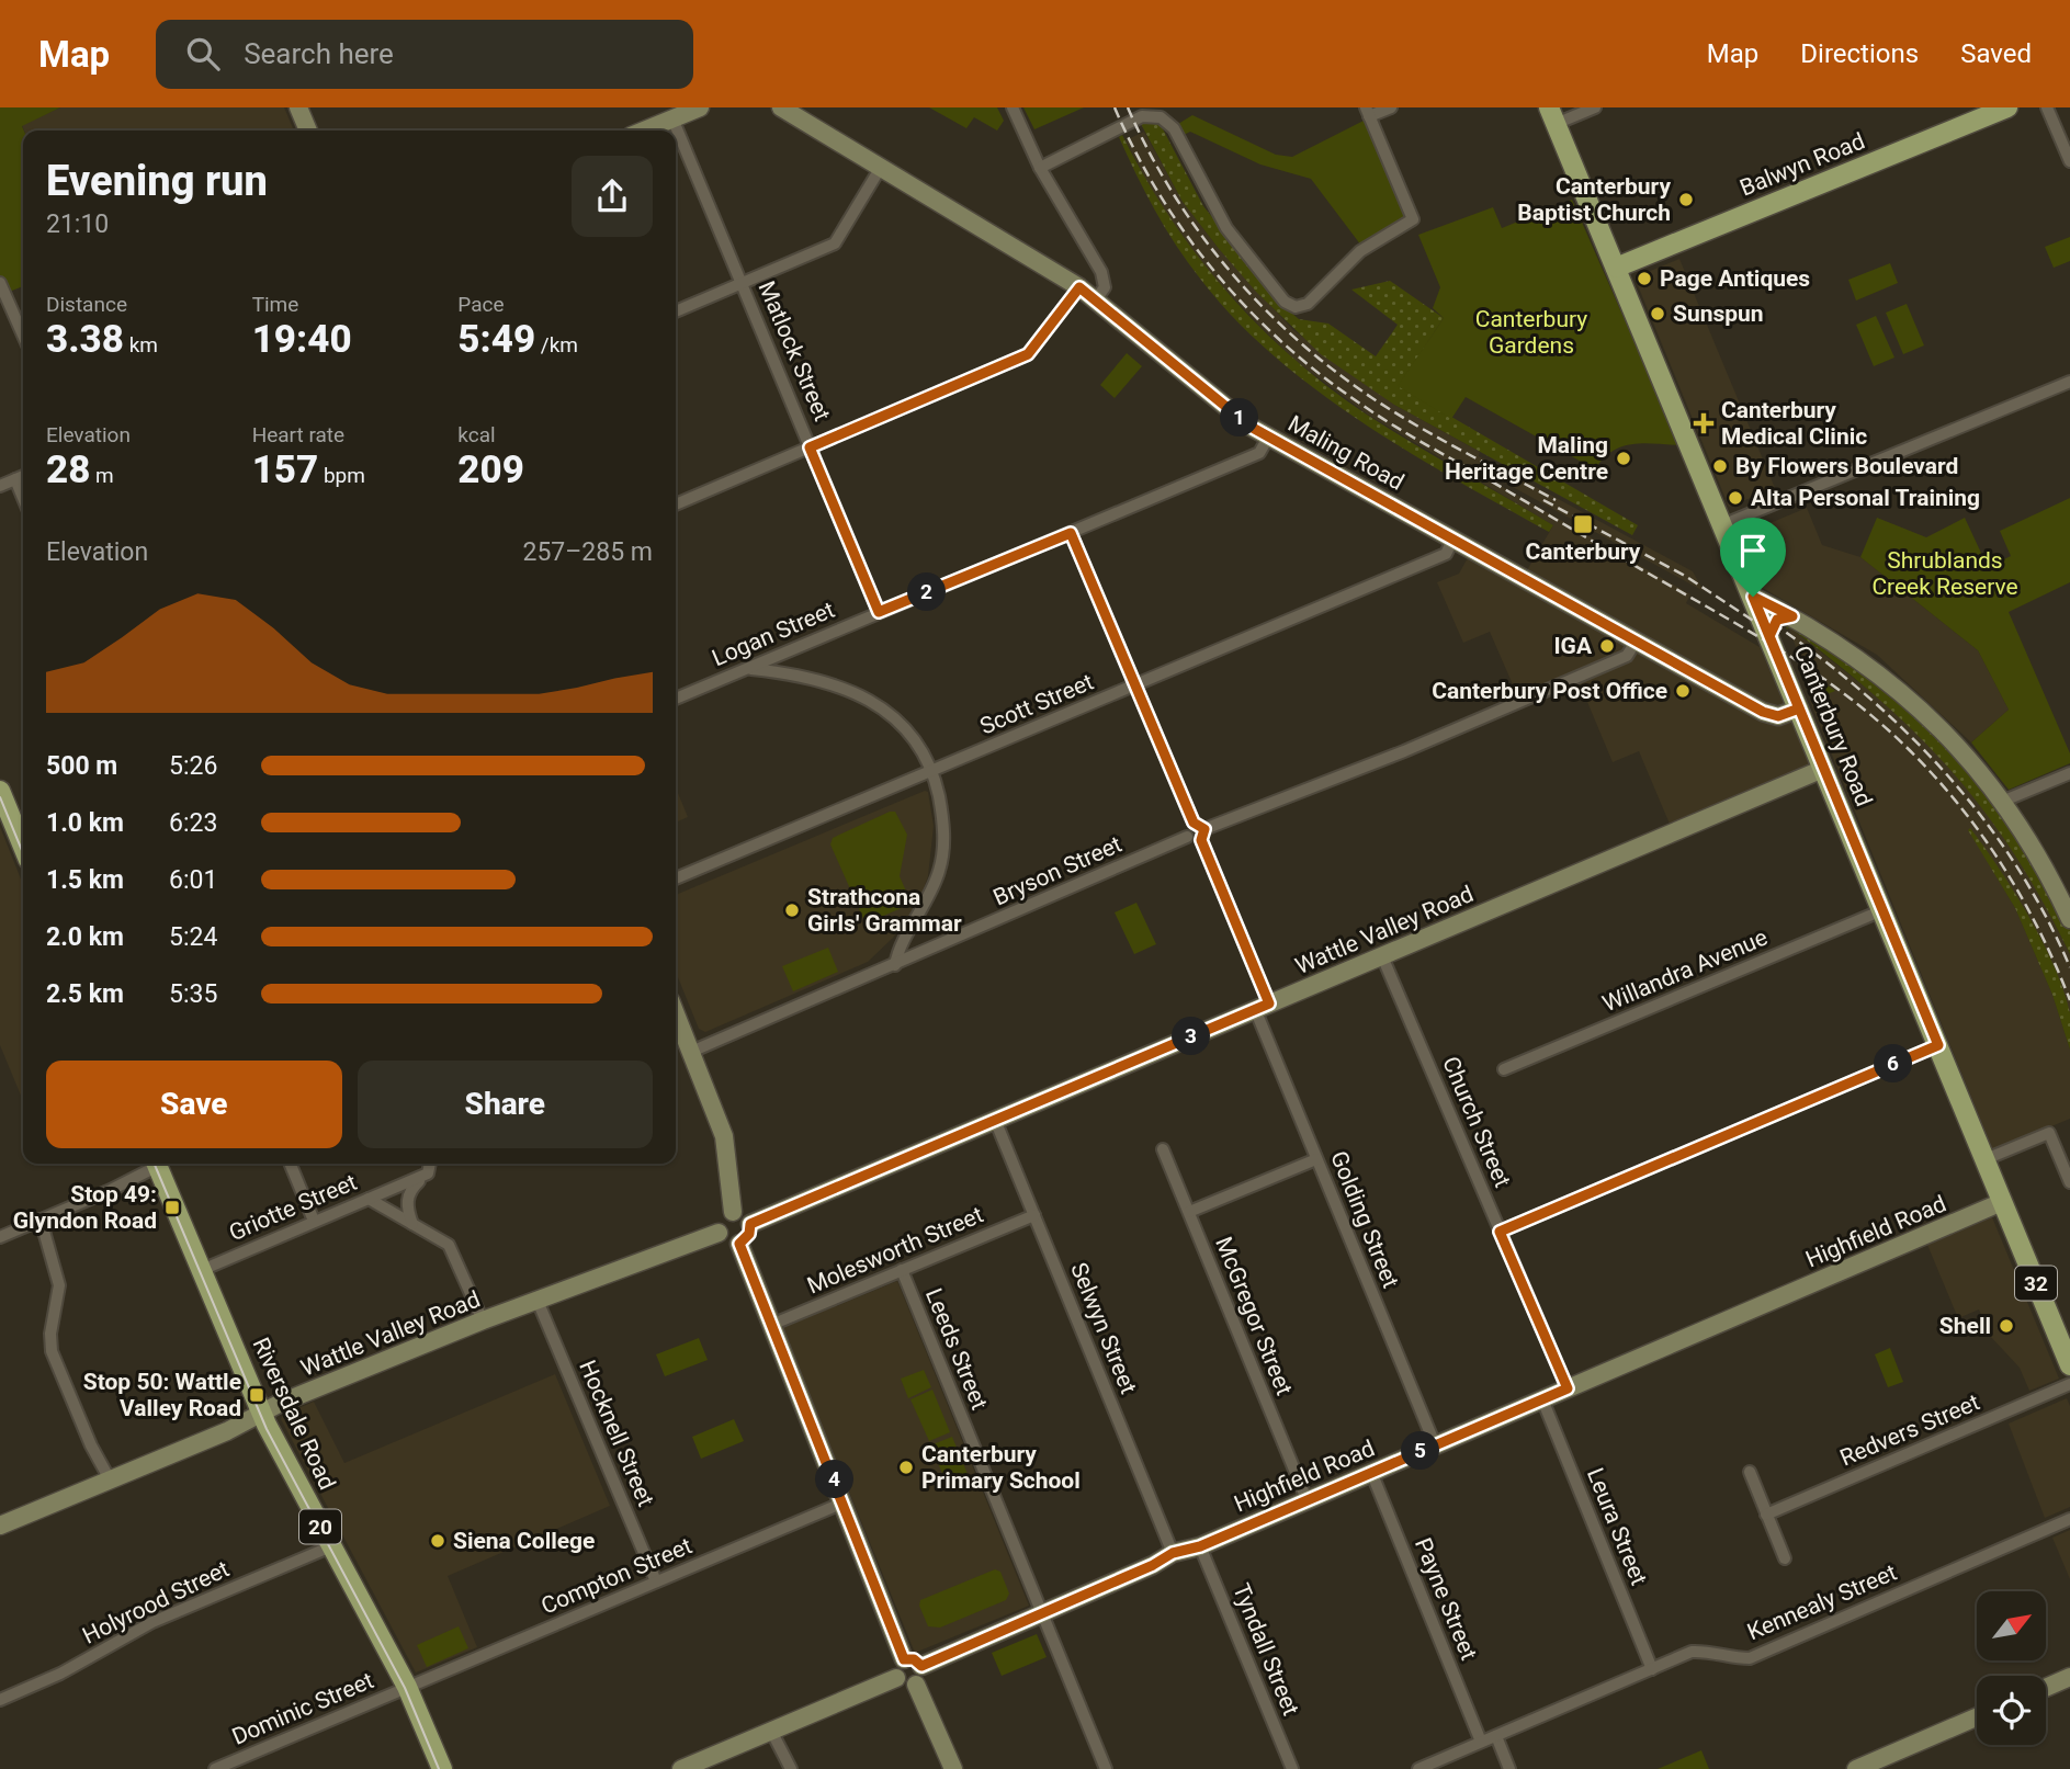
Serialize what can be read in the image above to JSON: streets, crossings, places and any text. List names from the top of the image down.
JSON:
{
  "streets": {
    "main road": [
      "Balwyn Road",
      "Canterbury Road",
      "32",
      "Riversdale Road",
      "20"
    ],
    "street": [
      "Matlock Street",
      "Maling Road",
      "Logan Street",
      "Scott Street",
      "Bryson Street",
      "Wattle Valley Road",
      "Willandra Avenue",
      "Church Street",
      "Griotte Street",
      "Golding Street",
      "Highfield Road",
      "Molesworth Street",
      "McGregor Street",
      "Selwyn Street",
      "Leeds Street",
      "Redvers Street",
      "Hocknell Street",
      "Leura Street",
      "Compton Street",
      "Payne Street",
      "Holyrood Street",
      "Kennealy Street",
      "Tyndall Street",
      "Dominic Street"
    ]
  },
  "crossings": [
    ["Balwyn Road", "Canterbury Road"],
    ["Matlock Street", "Logan Street"],
    ["Maling Road", "Logan Street"],
    ["Maling Road", "Scott Street"],
    ["Maling Road", "Canterbury Road"],
    ["Logan Street", "Golding Street"],
    ["Scott Street", "Golding Street"],
    ["Canterbury Road", "Wattle Valley Road"],
    ["Canterbury Road", "Willandra Avenue"],
    ["Canterbury Road", "Highfield Road"],
    ["Bryson Street", "Golding Street"],
    ["Wattle Valley Road", "Church Street"],
    ["Wattle Valley Road", "Golding Street"],
    ["Wattle Valley Road", "Selwyn Street"],
    ["Wattle Valley Road", "Riversdale Road"],
    ["Wattle Valley Road", "Hocknell Street"],
    ["Church Street", "Highfield Road"],
    ["Griotte Street", "Riversdale Road"],
    ["Golding Street", "Highfield Road"],
    ["Highfield Road", "McGregor Street"],
    ["Highfield Road", "Selwyn Street"],
    ["Highfield Road", "Leeds Street"],
    ["Highfield Road", "Leura Street"],
    ["Highfield Road", "Payne Street"],
    ["Highfield Road", "Tyndall Street"],
    ["Molesworth Street", "Selwyn Street"],
    ["Molesworth Street", "Leeds Street"],
    ["Riversdale Road", "Compton Street"],
    ["Riversdale Road", "Holyrood Street"],
    ["Riversdale Road", "Dominic Street"],
    ["Hocknell Street", "Compton Street"],
    ["Leura Street", "Kennealy Street"],
    ["Compton Street", "Dominic Street"],
    ["Payne Street", "Kennealy Street"]
  ],
  "parks": ["Canterbury Gardens", "Shrublands Creek Reserve"],
  "places": {
    "other": [
      "Canterbury Baptist Church",
      "Page Antiques",
      "Sunspun",
      "Maling Heritage Centre",
      "By Flowers Boulevard",
      "Alta Personal Training",
      "IGA",
      "Canterbury Post Office",
      "Strathcona Girls' Grammar",
      "Shell",
      "Canterbury Primary School",
      "Siena College"
    ],
    "health": ["Canterbury Medical Clinic"],
    "transit": ["Canterbury", "Stop 49: Glyndon Road", "Stop 50: Wattle Valley Road"]
  },
  "north": "top right",
  "page": {
    "header": "Map",
    "search": "Search here",
    "nav": ["Map", "Directions", "Saved"],
    "heading": ["Evening run", "21:10"],
    "stats": [
      ["Distance", "3.38 km"],
      ["Time", "19:40"],
      ["Pace", "5:49 /km"],
      ["Elevation", "28 m"],
      ["Heart rate", "157 bpm"],
      ["kcal", "209"]
    ],
    "pins": [
      "1",
      "2",
      "3",
      "6",
      "5",
      "4"
    ],
    "chart": ["Elevation", "257–285 m"],
    "list": [
      {
        "name": "500 m",
        "note": "5:26"
      },
      {
        "name": "1.0 km",
        "note": "6:23"
      },
      {
        "name": "1.5 km",
        "note": "6:01"
      },
      {
        "name": "2.0 km",
        "note": "5:24"
      },
      {
        "name": "2.5 km",
        "note": "5:35"
      }
    ],
    "buttons": ["Save", "Share"]
  }
}
